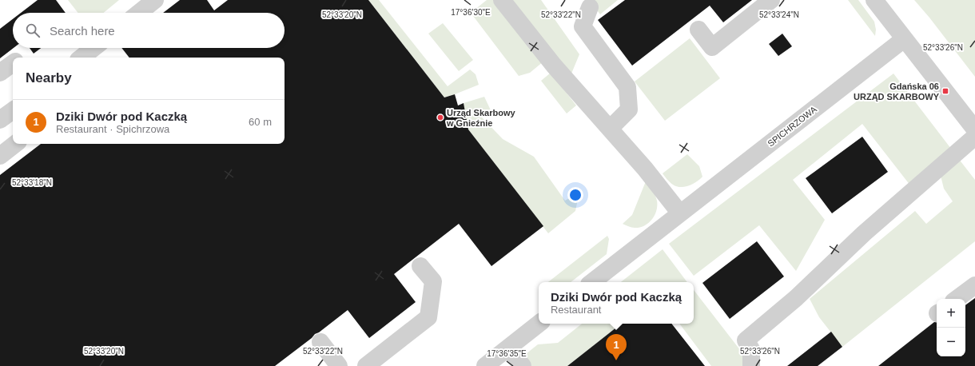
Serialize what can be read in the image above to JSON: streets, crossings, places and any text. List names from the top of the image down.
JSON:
{
  "streets": {
    "street": ["SPICHRZOWA"]
  },
  "places": {
    "transit": ["Gdańska 06 URZĄD SKARBOWY"],
    "other": ["Urząd Skarbowy w Gnieźnie"]
  },
  "page": {
    "search": "Search here",
    "heading": "Nearby",
    "list": [
      {
        "mark": "1",
        "name": "Dziki Dwór pod Kaczką",
        "note": "Restaurant · Spichrzowa",
        "value": "60 m"
      }
    ],
    "popup": ["Dziki Dwór pod Kaczką", "Restaurant"],
    "map_buttons": ["+", "−"],
    "pins": "1"
  },
  "coordinates": [
    "17°36'30\"E",
    "52°33'20\"N",
    "52°33'22\"N",
    "52°33'24\"N",
    "52°33'26\"N",
    "52°33'18\"N",
    "17°36'35\"E"
  ]
}
